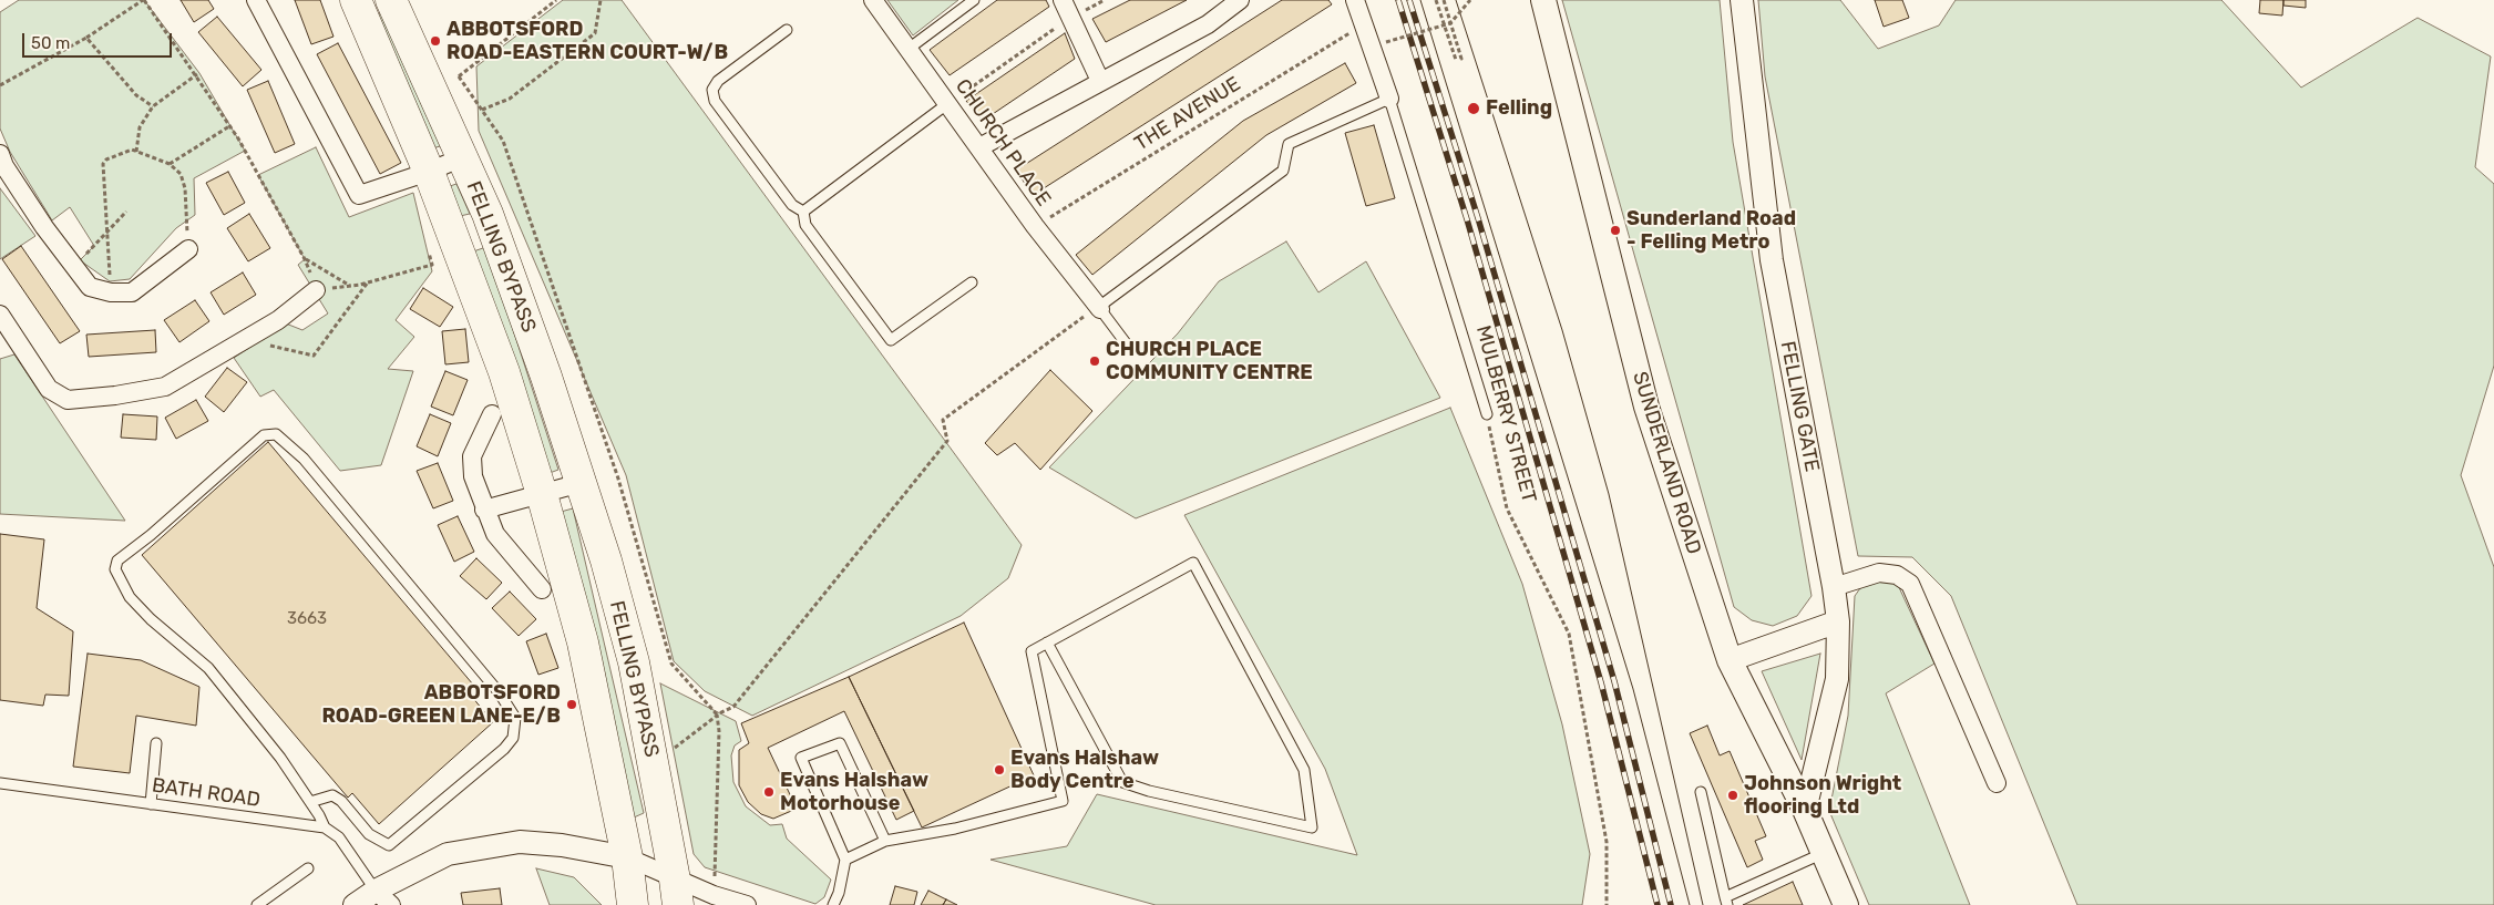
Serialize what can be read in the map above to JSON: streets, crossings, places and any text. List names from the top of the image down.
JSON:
{
  "streets": {
    "highway": ["FELLING BYPASS"],
    "main road": ["SUNDERLAND ROAD"],
    "street": ["CHURCH PLACE", "FELLING GATE", "MULBERRY STREET"],
    "lane": ["BATH ROAD"],
    "path": ["THE AVENUE"]
  },
  "crossings": [
    ["THE AVENUE", "CHURCH PLACE"],
    ["FELLING GATE", "SUNDERLAND ROAD"]
  ],
  "places": [
    "ABBOTSFORD ROAD-EASTERN COURT-W/B",
    "Felling",
    "Sunderland Road - Felling Metro",
    "CHURCH PLACE COMMUNITY CENTRE",
    "ABBOTSFORD ROAD-GREEN LANE-E/B",
    "Evans Halshaw Body Centre",
    "Evans Halshaw Motorhouse",
    "Johnson Wright flooring Ltd"
  ],
  "house_numbers": ["3663"],
  "scale_bar": "50 m"
}
